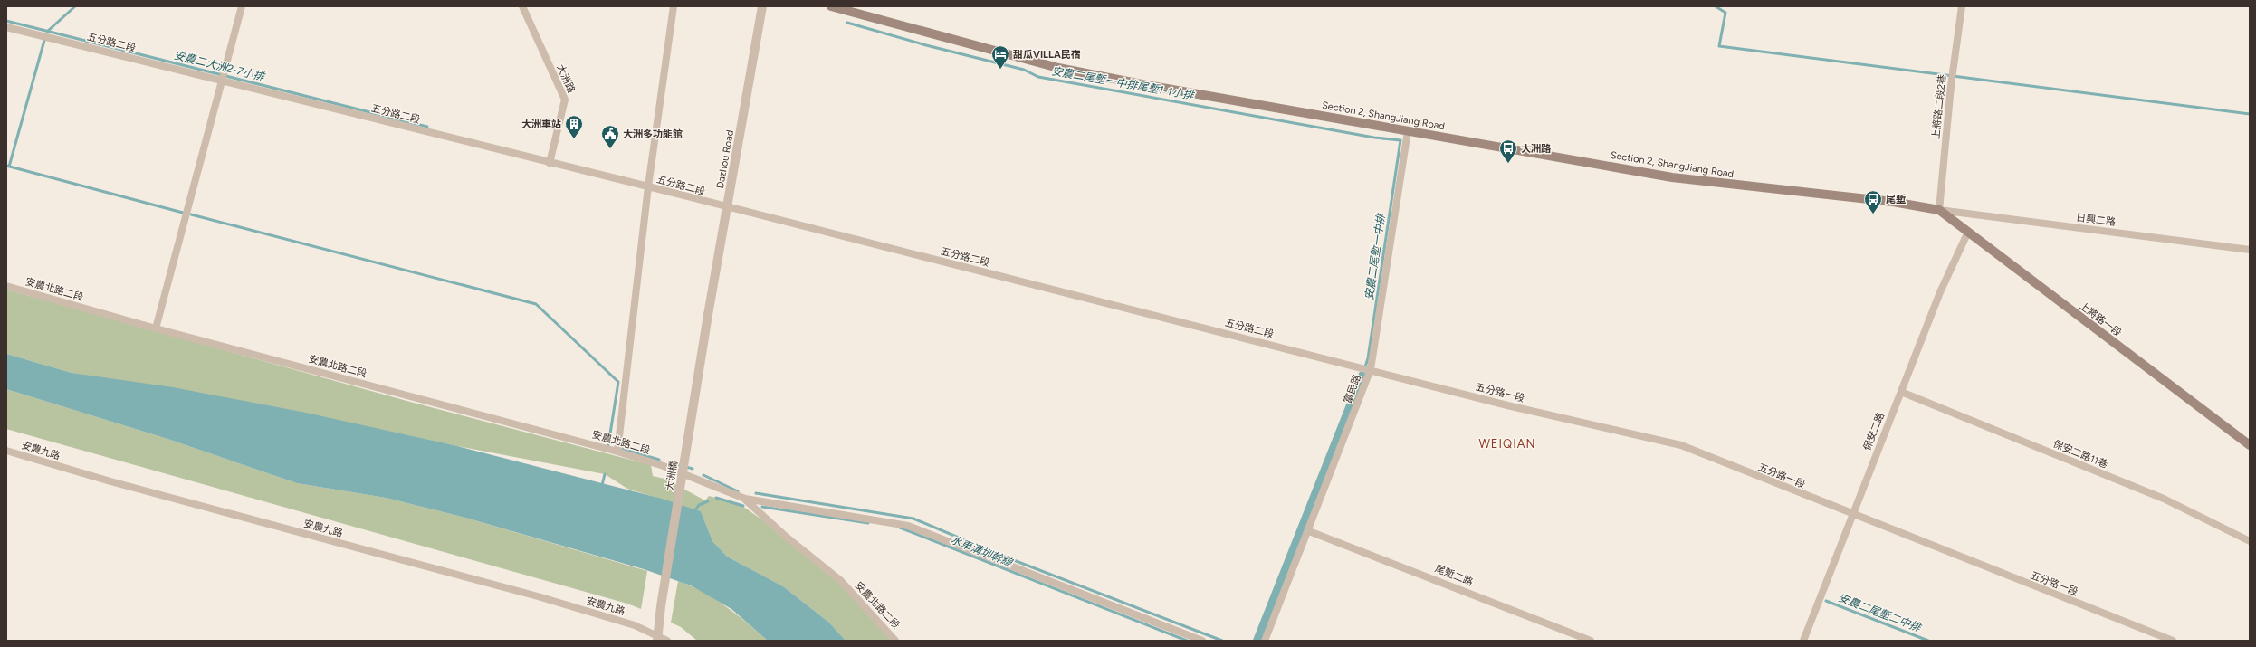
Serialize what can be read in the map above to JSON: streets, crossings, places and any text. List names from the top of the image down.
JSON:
{
  "streets": {
    "main road": ["Section 2, ShangJiang Road", "上將路一段"],
    "street": [
      "五分路二段",
      "大洲路",
      "上將路二段2巷",
      "Dazhou Road",
      "日興二路",
      "安農北路二段",
      "富民路",
      "五分路一段",
      "保安二路",
      "安農九路",
      "保安二路11巷",
      "大洲橋",
      "尾塹二路"
    ]
  },
  "crossings": [
    ["五分路二段", "大洲路"],
    ["五分路二段", "Dazhou Road"],
    ["五分路二段", "富民路"],
    ["五分路二段", "五分路一段"],
    ["上將路二段2巷", "Section 2, ShangJiang Road"],
    ["上將路二段2巷", "日興二路"],
    ["上將路二段2巷", "上將路一段"],
    ["Section 2, ShangJiang Road", "日興二路"],
    ["Section 2, ShangJiang Road", "上將路一段"],
    ["Section 2, ShangJiang Road", "富民路"],
    ["Dazhou Road", "大洲橋"],
    ["日興二路", "上將路一段"],
    ["上將路一段", "保安二路"],
    ["富民路", "五分路一段"],
    ["富民路", "尾塹二路"],
    ["五分路一段", "保安二路"],
    ["保安二路", "保安二路11巷"]
  ],
  "districts": ["WEIQIAN"],
  "water": [
    "安農二大洲2-7小排",
    "安農二尾塹一中排尾塹1-1小排",
    "安農二尾塹一中排",
    "水車溝圳幹線",
    "安農二尾塹二中排"
  ],
  "places": {
    "hotel": ["甜瓜VILLA民宿"],
    "building": ["大洲車站"],
    "public building": ["大洲多功能館"],
    "bus stop": ["大洲路", "尾塹"]
  }
}
